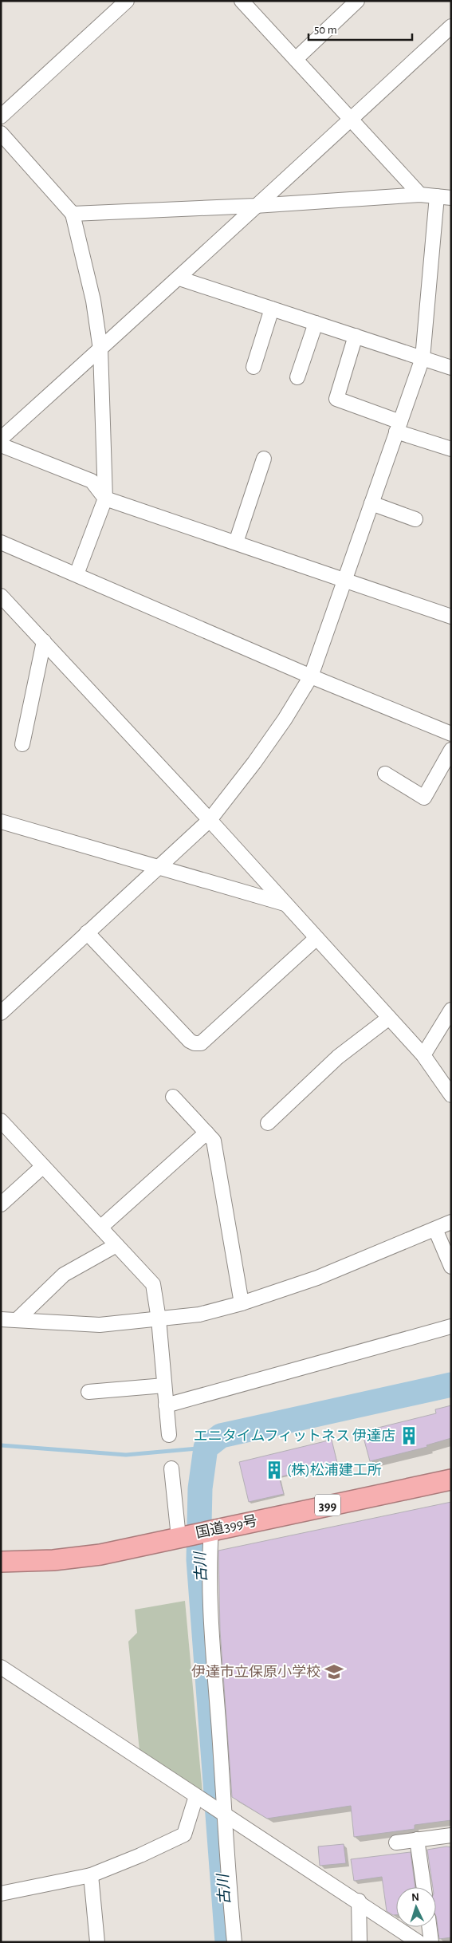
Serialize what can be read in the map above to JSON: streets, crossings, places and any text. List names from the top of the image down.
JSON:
{
  "streets": {
    "highway": ["399", "国道399号"]
  },
  "water": ["古川"],
  "places": {
    "building": ["エニタイムフィットネス 伊達店", "(株)松浦建工所"],
    "school or university": ["伊達市立保原小学校"]
  },
  "scale_bar": "50 m",
  "north": "top"
}
